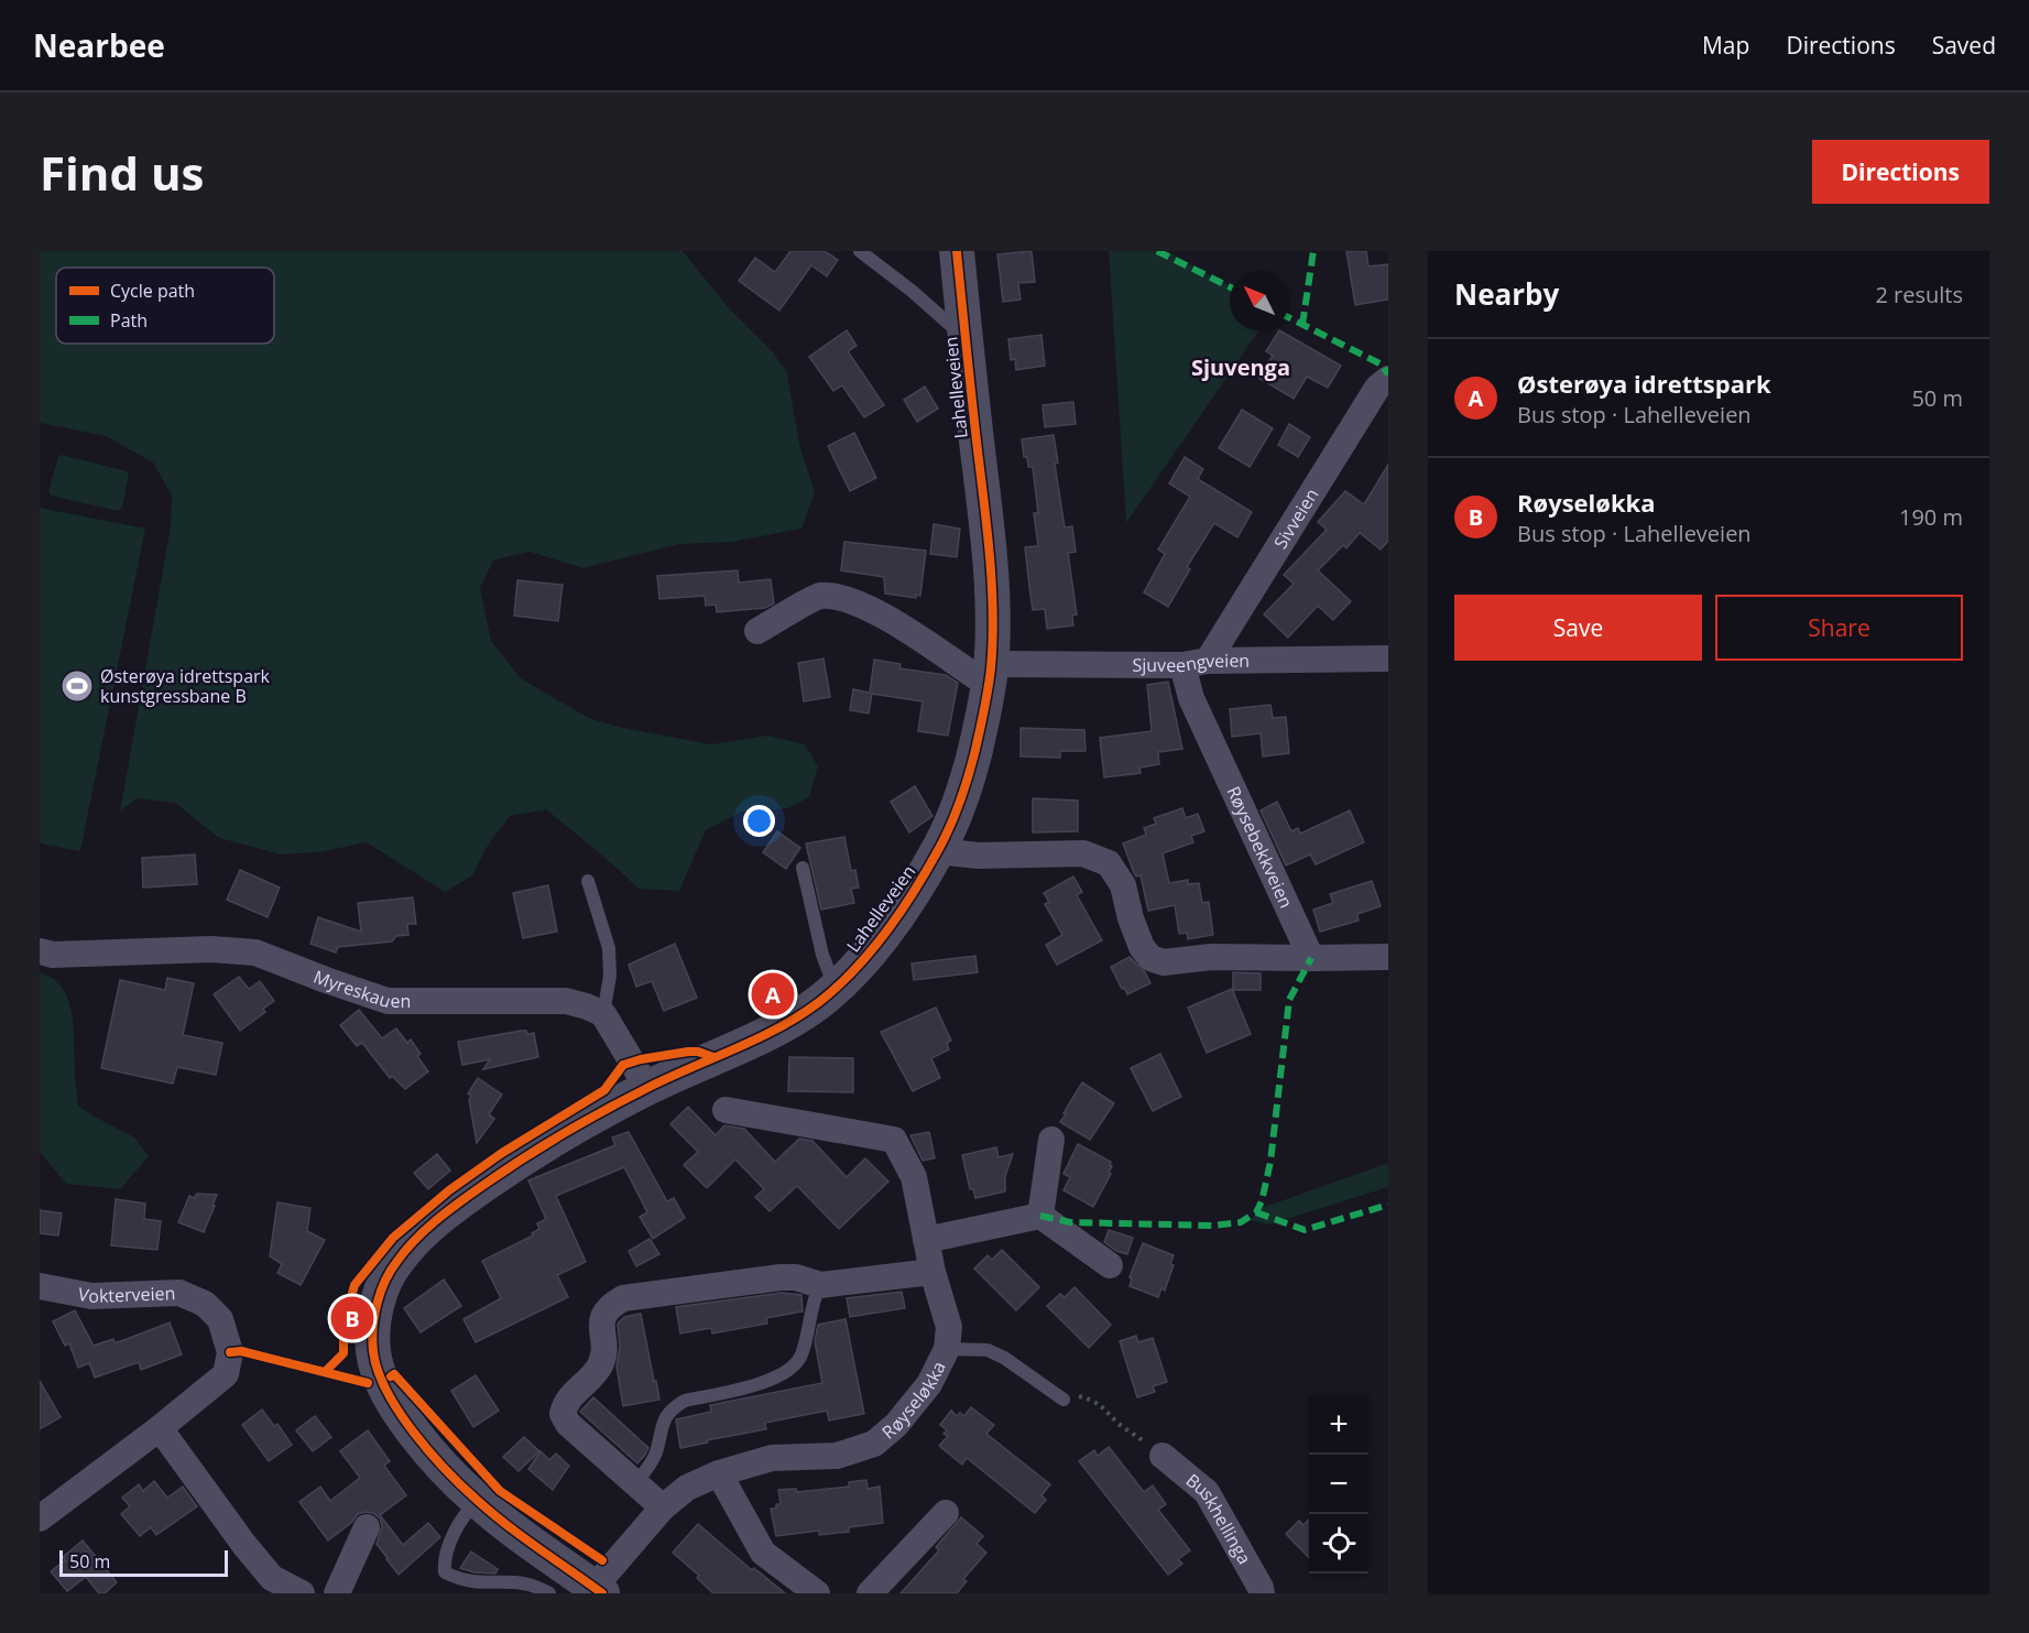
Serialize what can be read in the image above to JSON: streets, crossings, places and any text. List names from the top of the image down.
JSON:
{
  "streets": {
    "street": [
      "Lahelleveien",
      "Sivveien",
      "Sjuveengveien",
      "Røysebekkveien",
      "Myreskauen",
      "Vokterveien",
      "Røyseløkka",
      "Buskhellinga"
    ]
  },
  "crossings": [
    ["Lahelleveien", "Sjuveengveien"],
    ["Lahelleveien", "Røyseløkka"],
    ["Sivveien", "Sjuveengveien"],
    ["Sivveien", "Røysebekkveien"],
    ["Sjuveengveien", "Røysebekkveien"]
  ],
  "districts": ["Sjuvenga"],
  "places": {
    "sports": ["Østerøya idrettspark kunstgressbane B"]
  },
  "legend": ["Cycle path", "Path"],
  "scale_bar": "50 m",
  "north": "top left",
  "page": {
    "header": "Nearbee",
    "nav": ["Map", "Directions", "Saved"],
    "buttons": [
      "Directions",
      ["Save", "Share"]
    ],
    "title": "Find us",
    "heading": ["Nearby", "2 results"],
    "list": [
      {
        "mark": "A",
        "name": "Østerøya idrettspark",
        "note": "Bus stop · Lahelleveien",
        "value": "50 m"
      },
      {
        "mark": "B",
        "name": "Røyseløkka",
        "note": "Bus stop · Lahelleveien",
        "value": "190 m"
      }
    ],
    "pins": ["A", "B"],
    "map_buttons": ["+", "−"],
    "scale": "50 m"
  }
}
